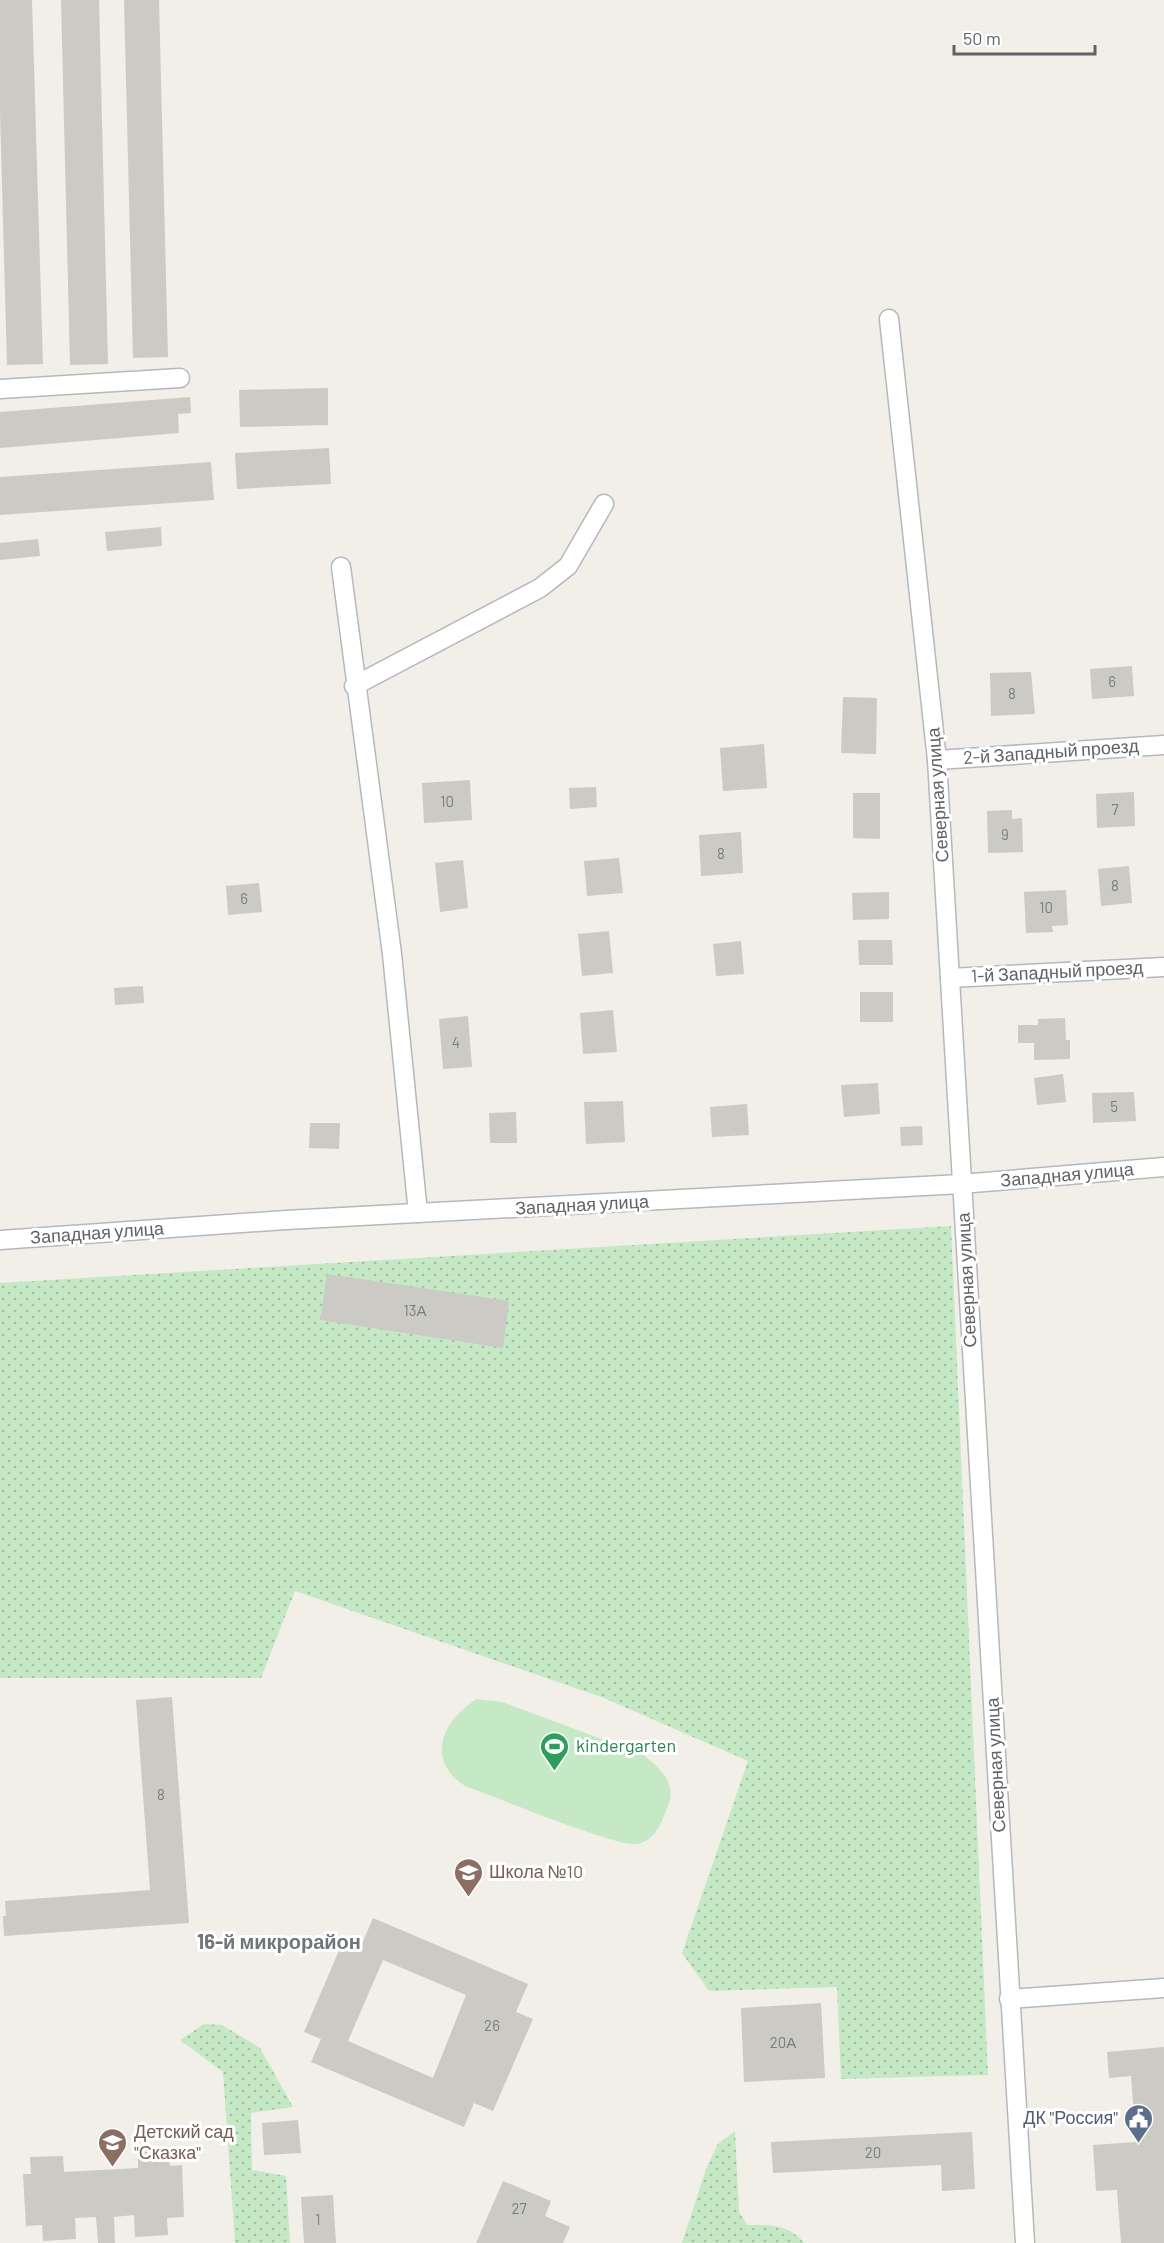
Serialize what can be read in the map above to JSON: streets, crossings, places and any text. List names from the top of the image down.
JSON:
{
  "streets": {
    "street": [
      "2-й Западный проезд",
      "Северная улица",
      "1-й Западный проезд",
      "Западная улица"
    ]
  },
  "crossings": [
    ["2-й Западный проезд", "Северная улица"],
    ["Северная улица", "1-й Западный проезд"],
    ["Северная улица", "Западная улица"]
  ],
  "districts": ["16-й микрорайон"],
  "places": {
    "sports": ["kindergarten"],
    "school or university": ["Школа №10", "Детский сад \"Сказка\""],
    "public building": ["ДК \"Россия\""]
  },
  "house_numbers": [
    "6",
    "8",
    "10",
    "7",
    "9",
    "8",
    "8",
    "6",
    "10",
    "4",
    "5",
    "13А",
    "8",
    "26",
    "20А",
    "20",
    "27",
    "1"
  ],
  "scale_bar": "50 m"
}
